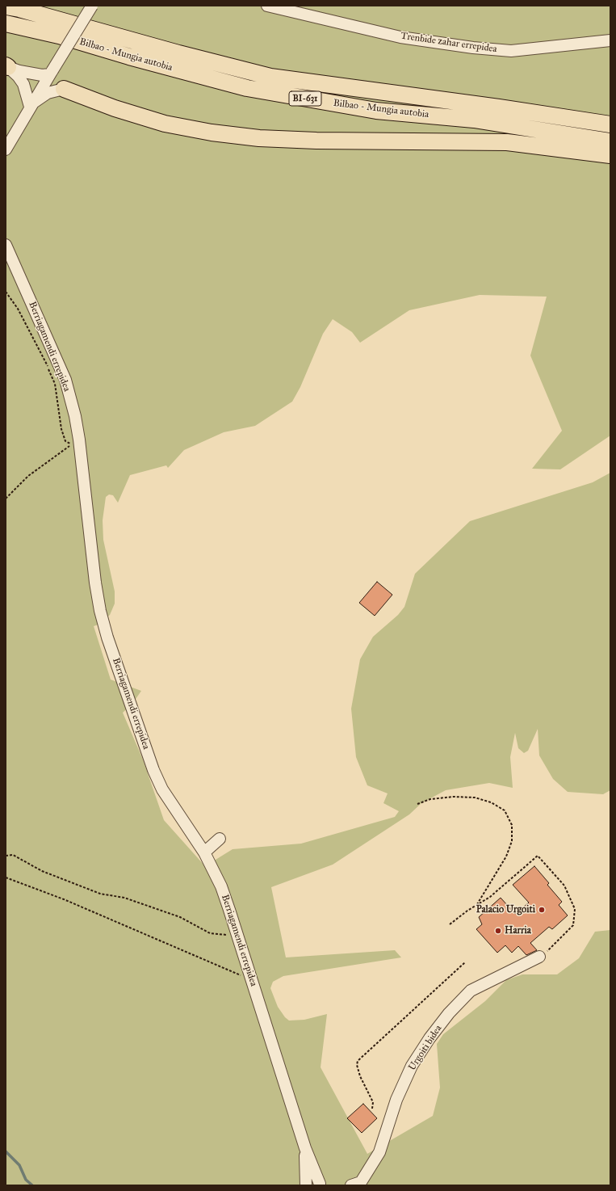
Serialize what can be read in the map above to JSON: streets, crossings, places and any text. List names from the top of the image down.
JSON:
{
  "streets": {
    "highway": ["Bilbao - Mungia autobia", "BI-631"],
    "street": ["Trenbide zahar errepidea", "Berriagamendi errepidea", "Urgoiti bidea"]
  },
  "places": ["Palacio Urgoiti", "Harria"]
}
